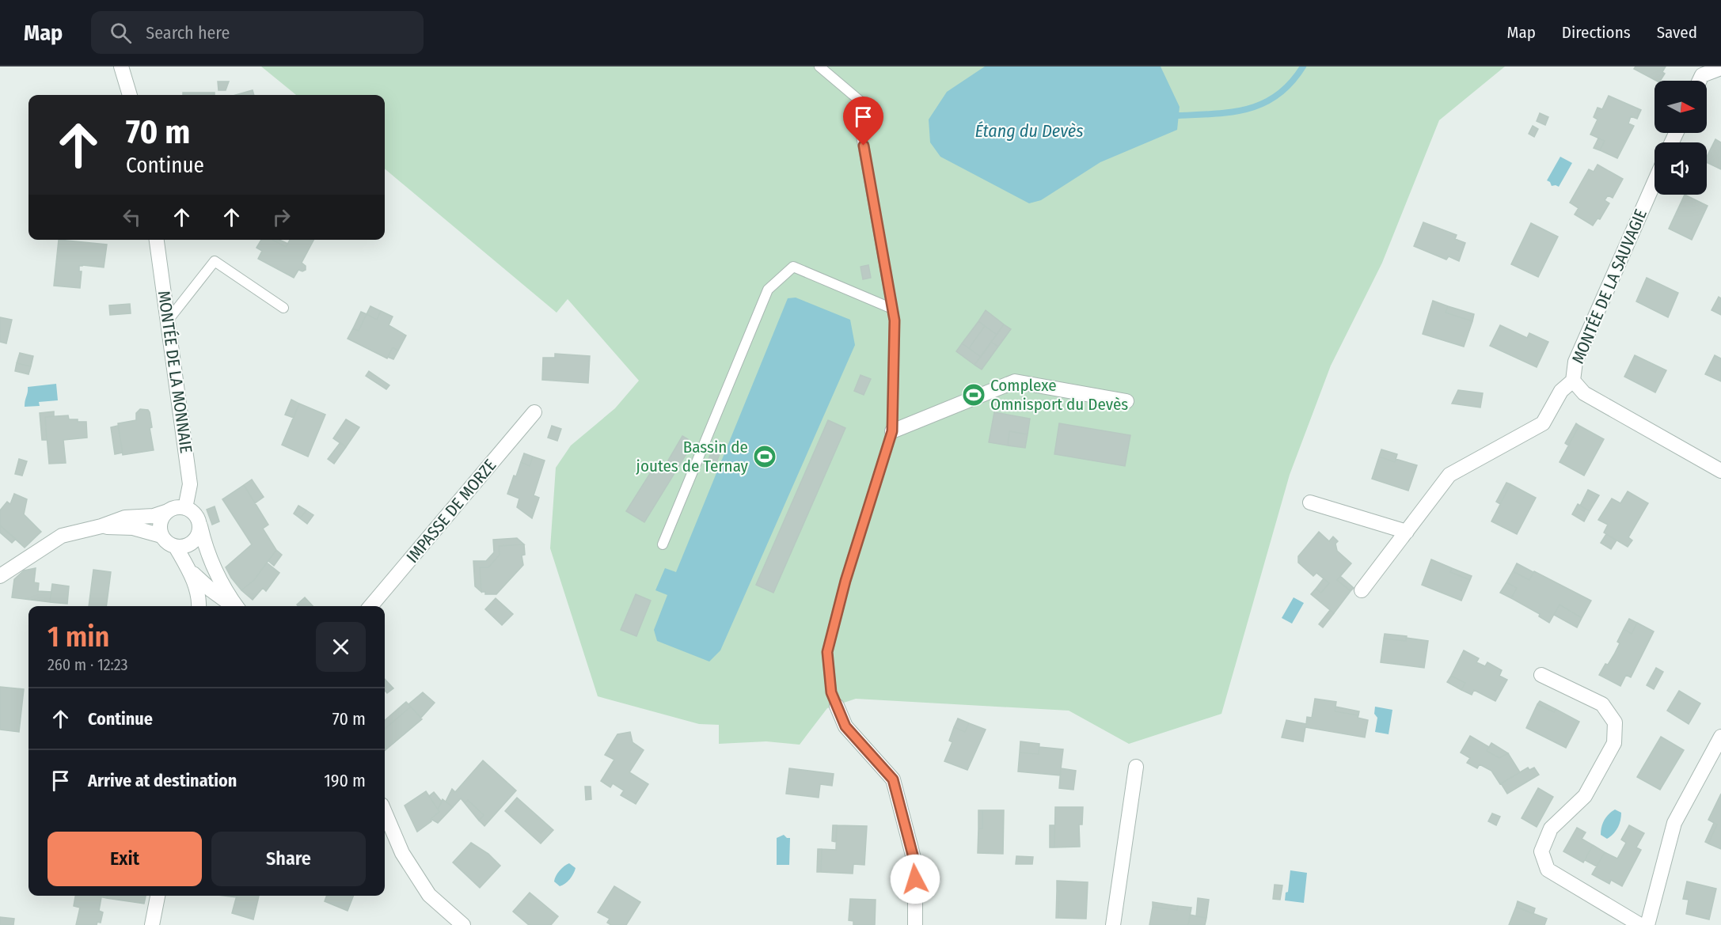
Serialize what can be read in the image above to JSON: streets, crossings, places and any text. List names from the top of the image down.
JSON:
{
  "streets": {
    "street": ["MONTÉE DE LA SAUVAGIE", "MONTÉE DE LA MONNAIE", "IMPASSE DE MORZE"]
  },
  "water": ["Étang du Devès"],
  "places": {
    "sports": ["Complexe Omnisport du Devès", "Bassin de joutes de Ternay"]
  },
  "north": "right",
  "page": {
    "header": "Map",
    "search": "Search here",
    "nav": ["Map", "Directions", "Saved"],
    "turn": ["70 m", "Continue"],
    "heading": ["1 min", "260 m · 12:23"],
    "list": [
      {
        "name": "Continue",
        "value": "70 m"
      },
      {
        "name": "Arrive at destination",
        "value": "190 m"
      }
    ],
    "buttons": ["Exit", "Share"]
  }
}
